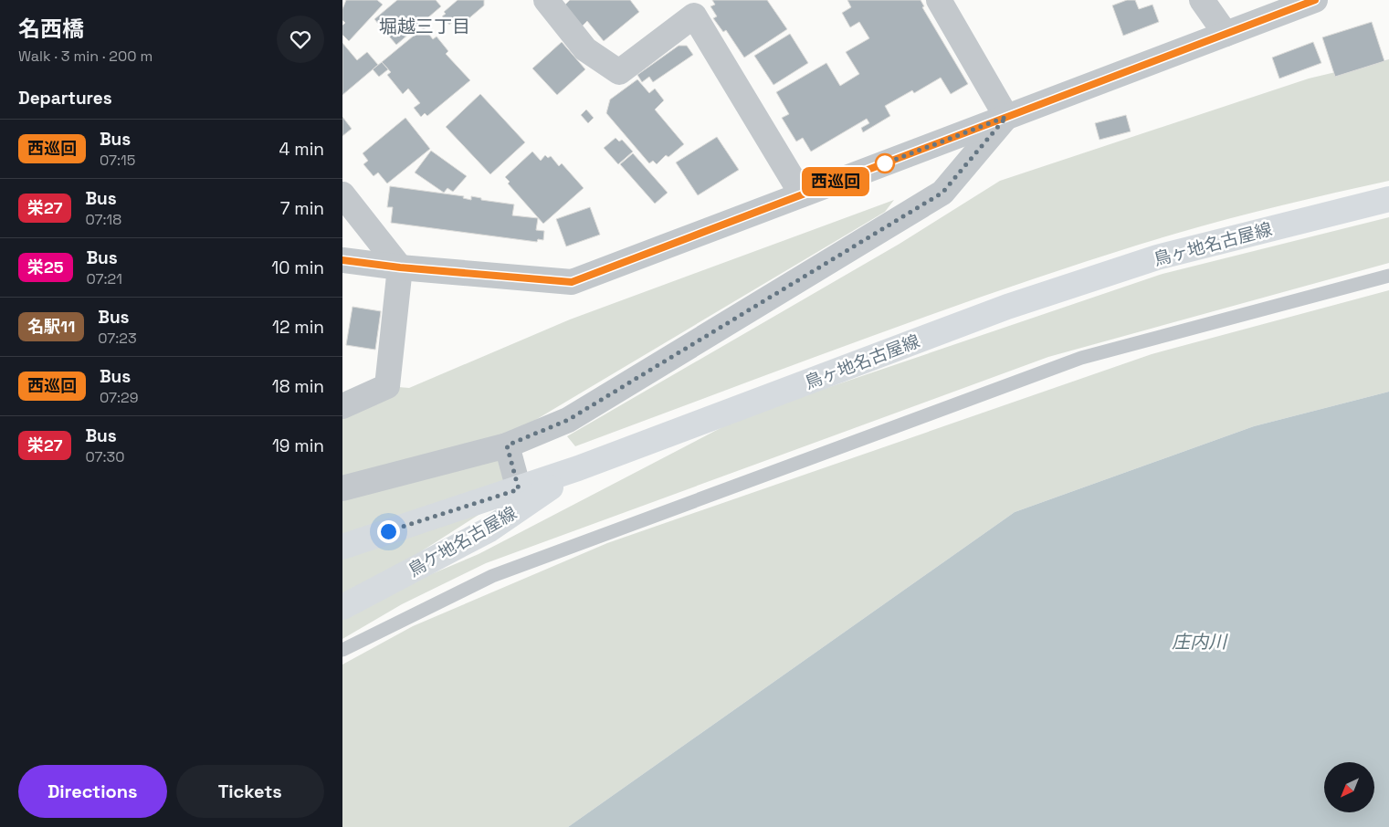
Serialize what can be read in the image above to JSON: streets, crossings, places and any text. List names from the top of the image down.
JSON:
{
  "streets": {
    "main road": ["鳥ヶ地名古屋線", "鳥ケ地名古屋線"]
  },
  "crossings": [
    ["鳥ヶ地名古屋線", "鳥ケ地名古屋線"]
  ],
  "districts": ["堀越三丁目"],
  "water": ["庄内川"],
  "lines": ["bus line 西巡回"],
  "north": "bottom left",
  "page": {
    "heading": [
      ["名西橋", "Walk · 3 min · 200 m"],
      "Departures"
    ],
    "on_map": "西巡回",
    "list": [
      {
        "mark": "西巡回",
        "name": "Bus",
        "note": "07:15",
        "value": "4 min"
      },
      {
        "mark": "栄27",
        "name": "Bus",
        "note": "07:18",
        "value": "7 min"
      },
      {
        "mark": "栄25",
        "name": "Bus",
        "note": "07:21",
        "value": "10 min"
      },
      {
        "mark": "名駅11",
        "name": "Bus",
        "note": "07:23",
        "value": "12 min"
      },
      {
        "mark": "西巡回",
        "name": "Bus",
        "note": "07:29",
        "value": "18 min"
      },
      {
        "mark": "栄27",
        "name": "Bus",
        "note": "07:30",
        "value": "19 min"
      }
    ],
    "buttons": ["Directions", "Tickets"]
  }
}
